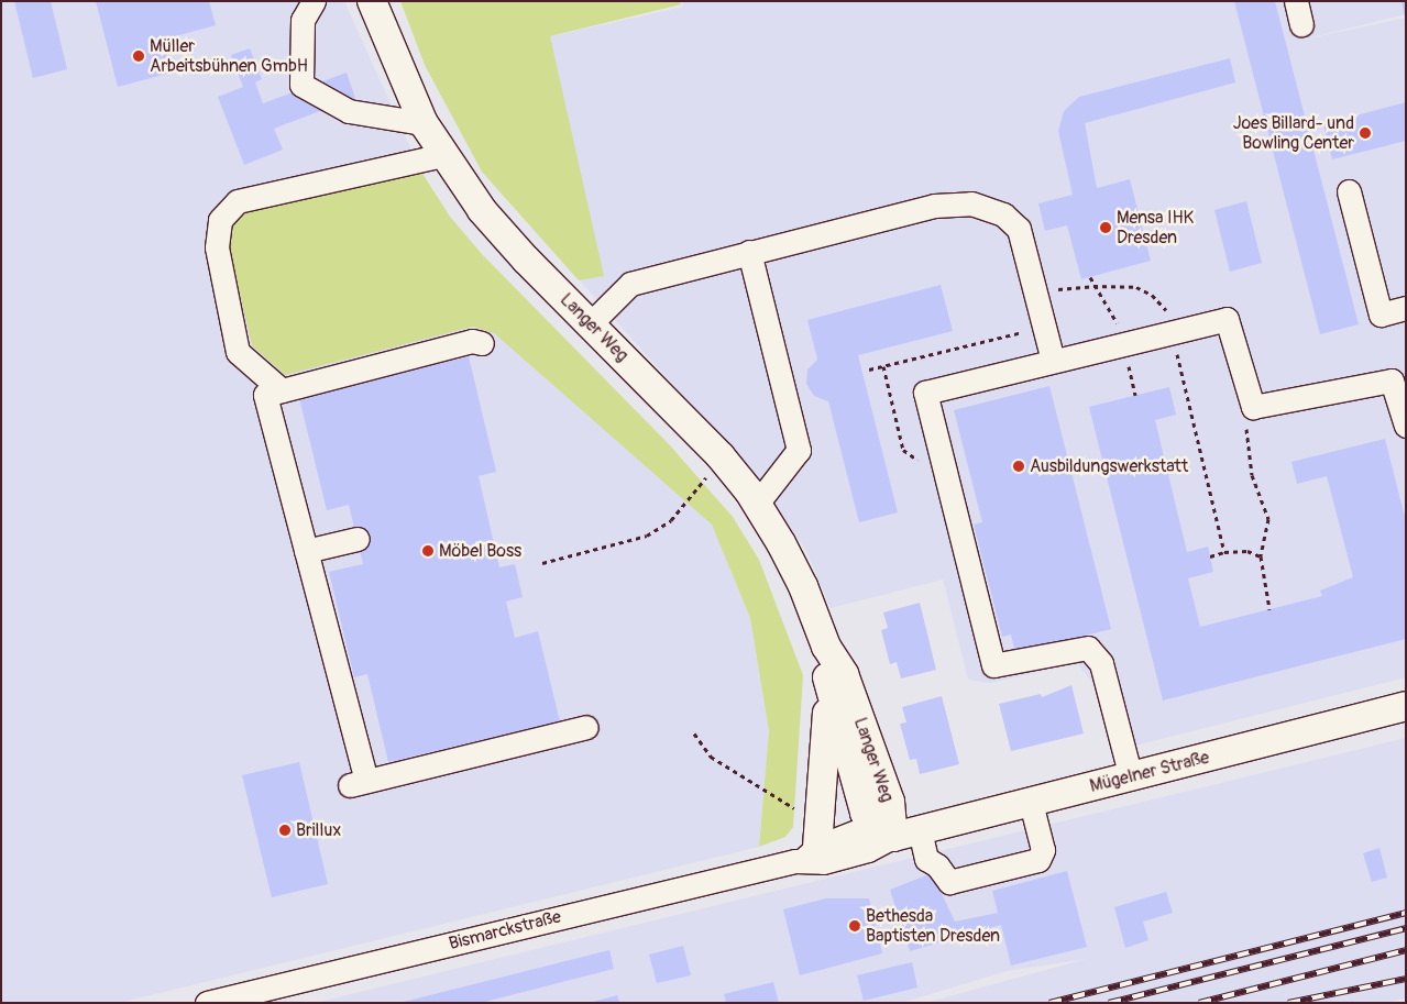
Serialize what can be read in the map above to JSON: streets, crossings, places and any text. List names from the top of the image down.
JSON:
{
  "streets": {
    "main road": ["Langer Weg", "Mügelner Straße"],
    "street": ["Bismarckstraße"]
  },
  "crossings": [
    ["Langer Weg", "Mügelner Straße"],
    ["Langer Weg", "Bismarckstraße"],
    ["Mügelner Straße", "Bismarckstraße"]
  ],
  "places": [
    "Müller Arbeitsbühnen GmbH",
    "Joes Billard- und Bowling Center",
    "Mensa IHK Dresden",
    "Ausbildungswerkstatt",
    "Möbel Boss",
    "Brillux",
    "Bethesda Baptisten Dresden"
  ]
}
